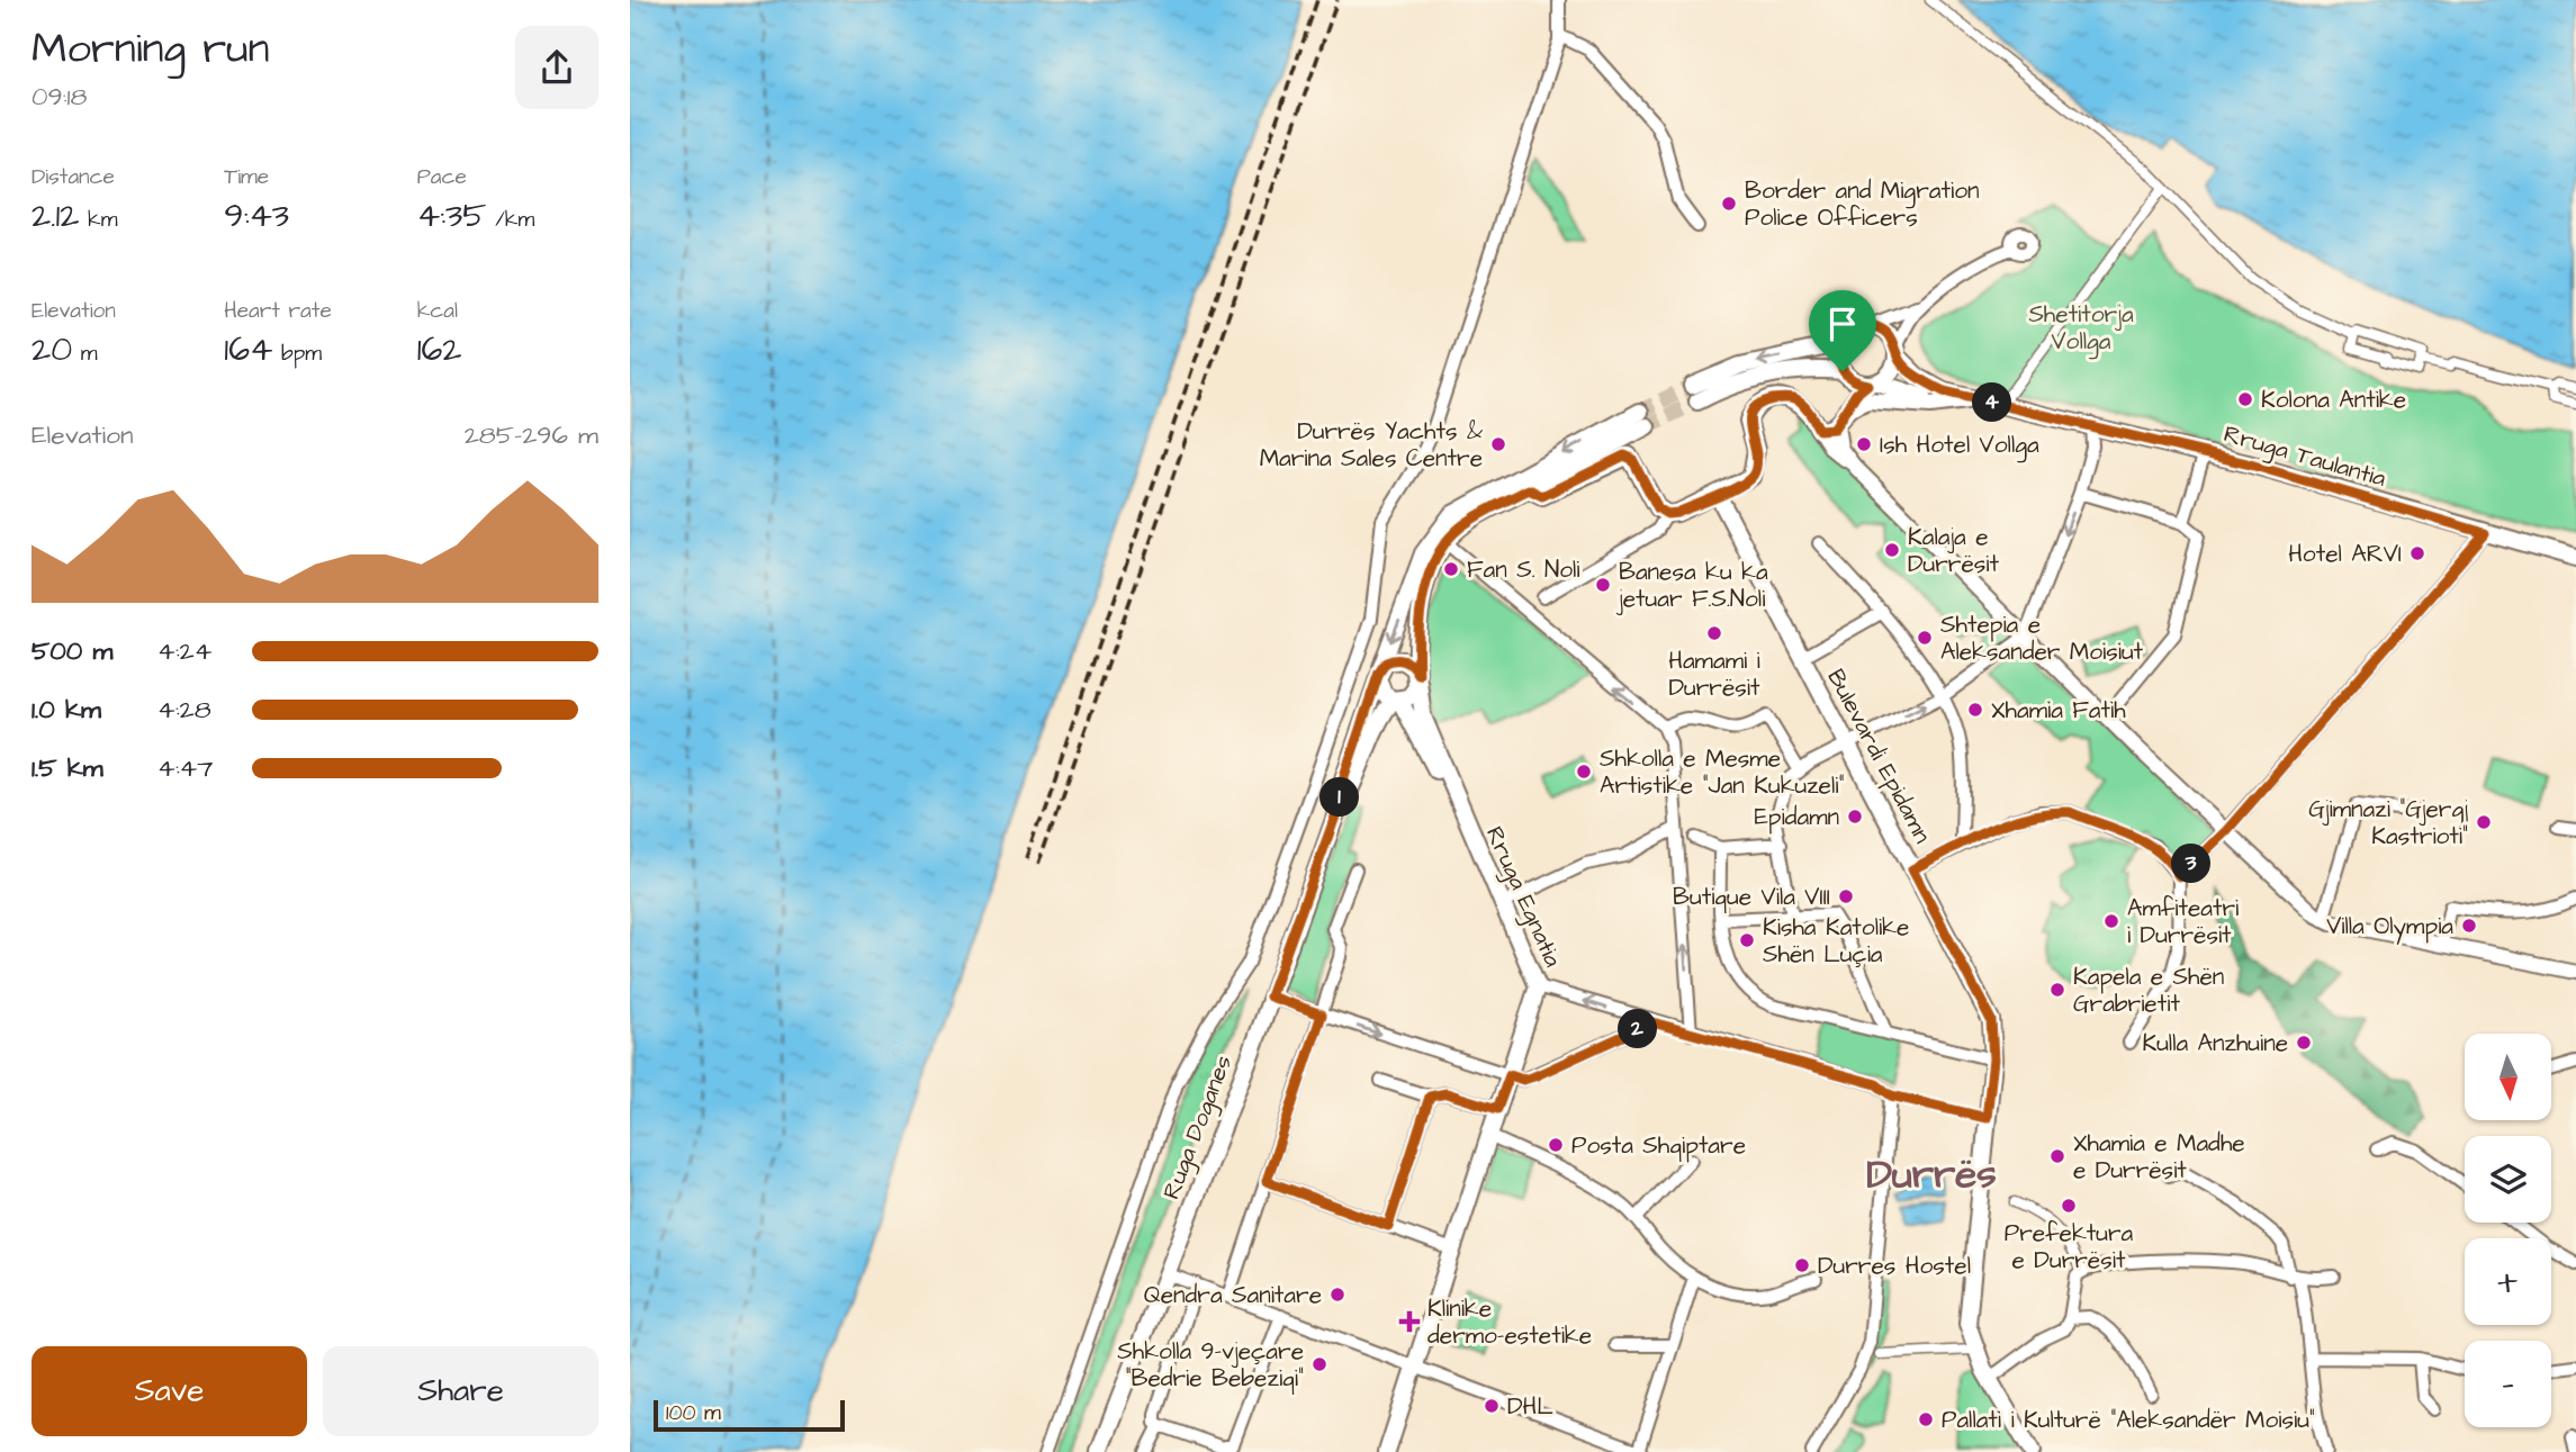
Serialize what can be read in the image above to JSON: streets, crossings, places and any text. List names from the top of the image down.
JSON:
{
  "streets": {
    "main road": [
      "Rruga Taulantia",
      "Bulevardi Epidamn",
      "Rruga Egnatia",
      "Ruga Doganes"
    ]
  },
  "crossings": [
    ["Rruga Egnatia", "Ruga Doganes"]
  ],
  "districts": ["Durrës"],
  "parks": ["Shetitorja Vollga"],
  "places": {
    "other": [
      "Border and Migration Police Officers",
      "Kolona Antike",
      "Durrës Yachts & Marina Sales Centre",
      "Ish Hotel Vollga",
      "Kalaja e Durrësit",
      "Hotel ARVI",
      "Fan S. Noli",
      "Banesa ku ka jetuar F.S.Noli",
      "Hamami i Durrësit",
      "Shtepia e Aleksander Moisiut",
      "Xhamia Fatih",
      "Shkolla e Mesme Artistike \"Jan Kukuzeli\"",
      "Epidamn",
      "Gjimnazi \"Gjergj Kastrioti\"",
      "Butique Vila VIII",
      "Amfiteatri i Durrësit",
      "Villa Olympia",
      "Kisha Katolike Shën Luçia",
      "Kapela e Shën Grabrietit",
      "Kulla Anzhuine",
      "Posta Shqiptare",
      "Xhamia e Madhe e Durrësit",
      "Prefektura e Durrësit",
      "Durres Hostel",
      "Qendra Sanitare",
      "Shkolla 9-vjeçare \"Bedrie Bebeziqi\"",
      "DHL",
      "Pallati i Kulturë \"Aleksandër Moisiu\""
    ],
    "health": ["Klinike dermo-estetike"]
  },
  "scale_bar": "100 m",
  "north": "bottom",
  "page": {
    "heading": ["Morning run", "09:18"],
    "stats": [
      ["Distance", "2.12 km"],
      ["Time", "9:43"],
      ["Pace", "4:35 /km"],
      ["Elevation", "20 m"],
      ["Heart rate", "164 bpm"],
      ["kcal", "162"]
    ],
    "pins": [
      "4",
      "1",
      "3",
      "2"
    ],
    "chart": ["Elevation", "285–296 m"],
    "list": [
      {
        "name": "500 m",
        "note": "4:24"
      },
      {
        "name": "1.0 km",
        "note": "4:28"
      },
      {
        "name": "1.5 km",
        "note": "4:47"
      }
    ],
    "map_buttons": ["+", "−"],
    "buttons": ["Save", "Share"],
    "scale": "100 m"
  }
}
